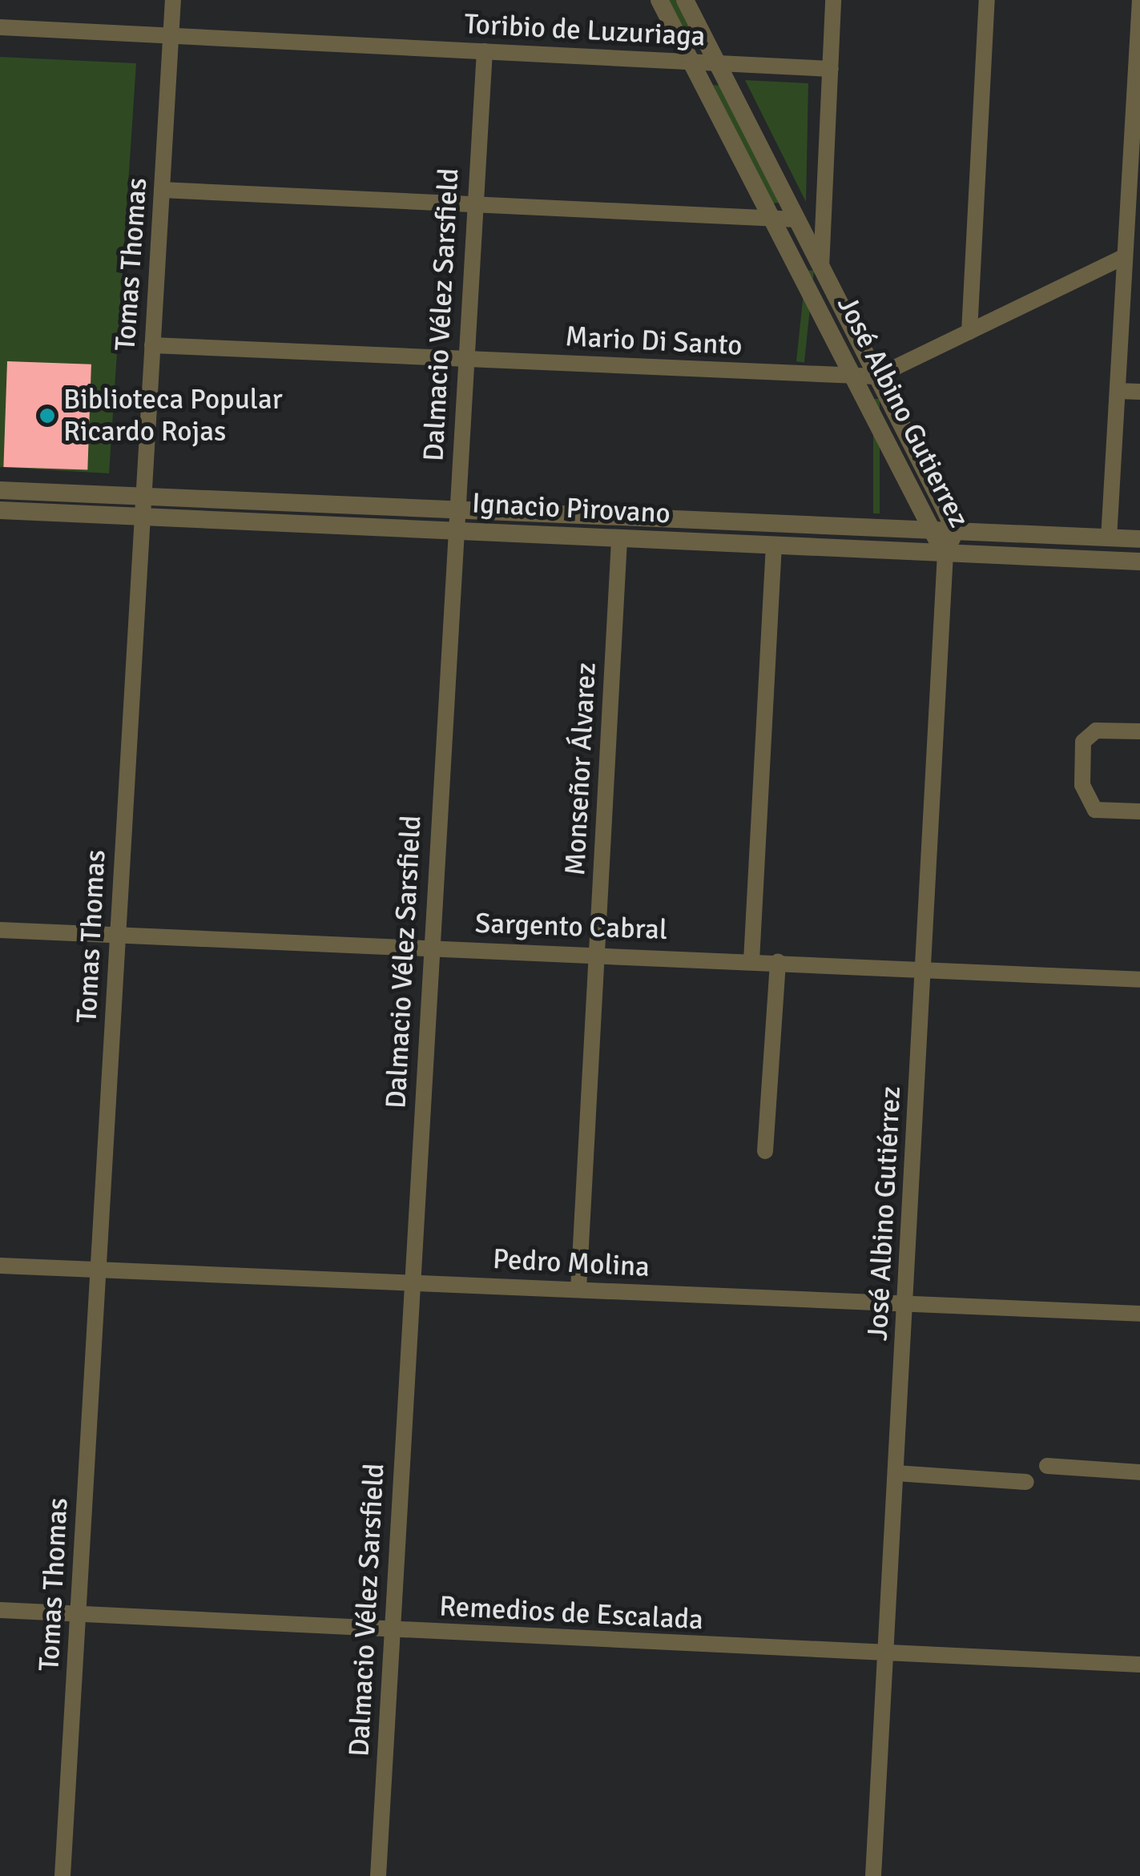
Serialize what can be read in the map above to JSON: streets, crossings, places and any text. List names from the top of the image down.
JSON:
{
  "streets": {
    "street": [
      "Toribio de Luzuriaga",
      "Tomas Thomas",
      "Dalmacio Vélez Sarsfield",
      "Mario Di Santo",
      "José Albino Gutierrez",
      "Ignacio Pirovano",
      "Monseñor Álvarez",
      "Sargento Cabral",
      "José Albino Gutiérrez",
      "Pedro Molina",
      "Remedios de Escalada"
    ]
  },
  "crossings": [
    ["Toribio de Luzuriaga", "Tomas Thomas"],
    ["Toribio de Luzuriaga", "Dalmacio Vélez Sarsfield"],
    ["Toribio de Luzuriaga", "José Albino Gutierrez"],
    ["Tomas Thomas", "Mario Di Santo"],
    ["Tomas Thomas", "Ignacio Pirovano"],
    ["Tomas Thomas", "Sargento Cabral"],
    ["Tomas Thomas", "Pedro Molina"],
    ["Tomas Thomas", "Remedios de Escalada"],
    ["Dalmacio Vélez Sarsfield", "Mario Di Santo"],
    ["Dalmacio Vélez Sarsfield", "Ignacio Pirovano"],
    ["Dalmacio Vélez Sarsfield", "Sargento Cabral"],
    ["Dalmacio Vélez Sarsfield", "Pedro Molina"],
    ["Dalmacio Vélez Sarsfield", "Remedios de Escalada"],
    ["Mario Di Santo", "José Albino Gutierrez"],
    ["José Albino Gutierrez", "Ignacio Pirovano"],
    ["José Albino Gutierrez", "José Albino Gutiérrez"],
    ["Ignacio Pirovano", "Monseñor Álvarez"],
    ["Ignacio Pirovano", "José Albino Gutiérrez"],
    ["Monseñor Álvarez", "Sargento Cabral"],
    ["Monseñor Álvarez", "Pedro Molina"],
    ["Sargento Cabral", "José Albino Gutiérrez"],
    ["José Albino Gutiérrez", "Pedro Molina"],
    ["José Albino Gutiérrez", "Remedios de Escalada"]
  ],
  "places": ["Biblioteca Popular Ricardo Rojas"]
}
